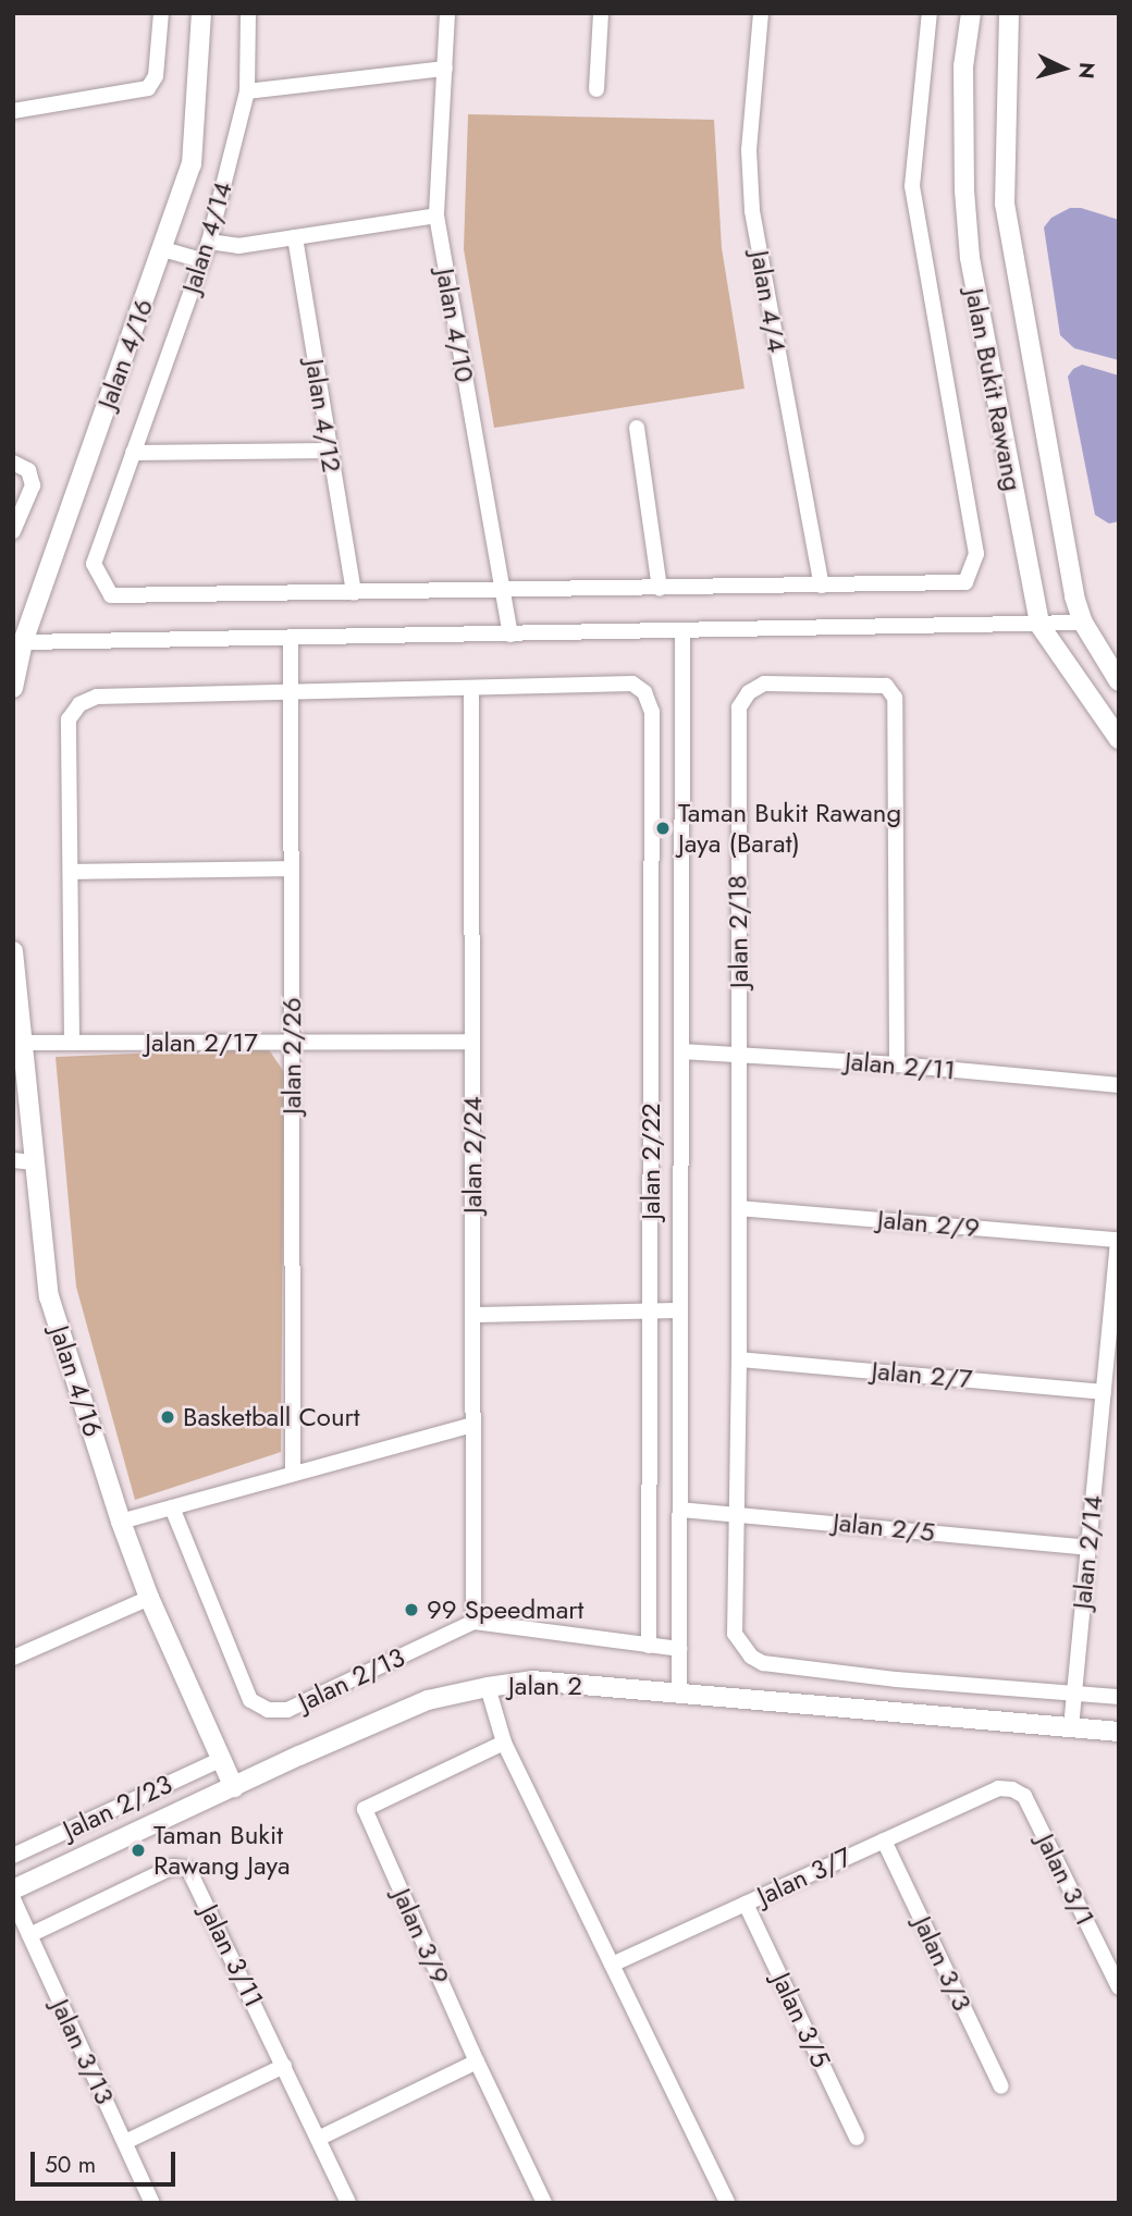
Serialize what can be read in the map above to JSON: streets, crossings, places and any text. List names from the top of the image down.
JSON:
{
  "streets": {
    "street": [
      "Jalan 4/14",
      "Jalan 4/4",
      "Jalan 4/10",
      "Jalan 4/16",
      "Jalan Bukit Rawang",
      "Jalan 4/12",
      "Jalan 2/18",
      "Jalan 2/17",
      "Jalan 2/26",
      "Jalan 2/11",
      "Jalan 2/24",
      "Jalan 2/22",
      "Jalan 2/9",
      "Jalan 2/7",
      "Jalan 2/5",
      "Jalan 2/14",
      "Jalan 2/13",
      "Jalan 2",
      "Jalan 2/23",
      "Jalan 3/7",
      "Jalan 3/1",
      "Jalan 3/9",
      "Jalan 3/11",
      "Jalan 3/3",
      "Jalan 3/5",
      "Jalan 3/13"
    ]
  },
  "crossings": [
    ["Jalan 4/14", "Jalan 4/12"],
    ["Jalan 4/16", "Jalan 2/17"],
    ["Jalan 4/16", "Jalan 2"],
    ["Jalan 4/16", "Jalan 2/23"],
    ["Jalan 2/18", "Jalan 2/11"],
    ["Jalan 2/17", "Jalan 2/26"],
    ["Jalan 2/17", "Jalan 2/24"],
    ["Jalan 2/24", "Jalan 2/22"],
    ["Jalan 2/24", "Jalan 2/13"],
    ["Jalan 2/9", "Jalan 2/14"],
    ["Jalan 2/7", "Jalan 2/14"],
    ["Jalan 2/5", "Jalan 2/14"],
    ["Jalan 2/14", "Jalan 2"],
    ["Jalan 3/7", "Jalan 3/1"],
    ["Jalan 3/7", "Jalan 3/3"],
    ["Jalan 3/7", "Jalan 3/5"],
    ["Jalan 3/11", "Jalan 3/13"]
  ],
  "places": [
    "Taman Bukit Rawang Jaya (Barat)",
    "Basketball Court",
    "99 Speedmart",
    "Taman Bukit Rawang Jaya"
  ],
  "scale_bar": "50 m",
  "north": "right"
}
